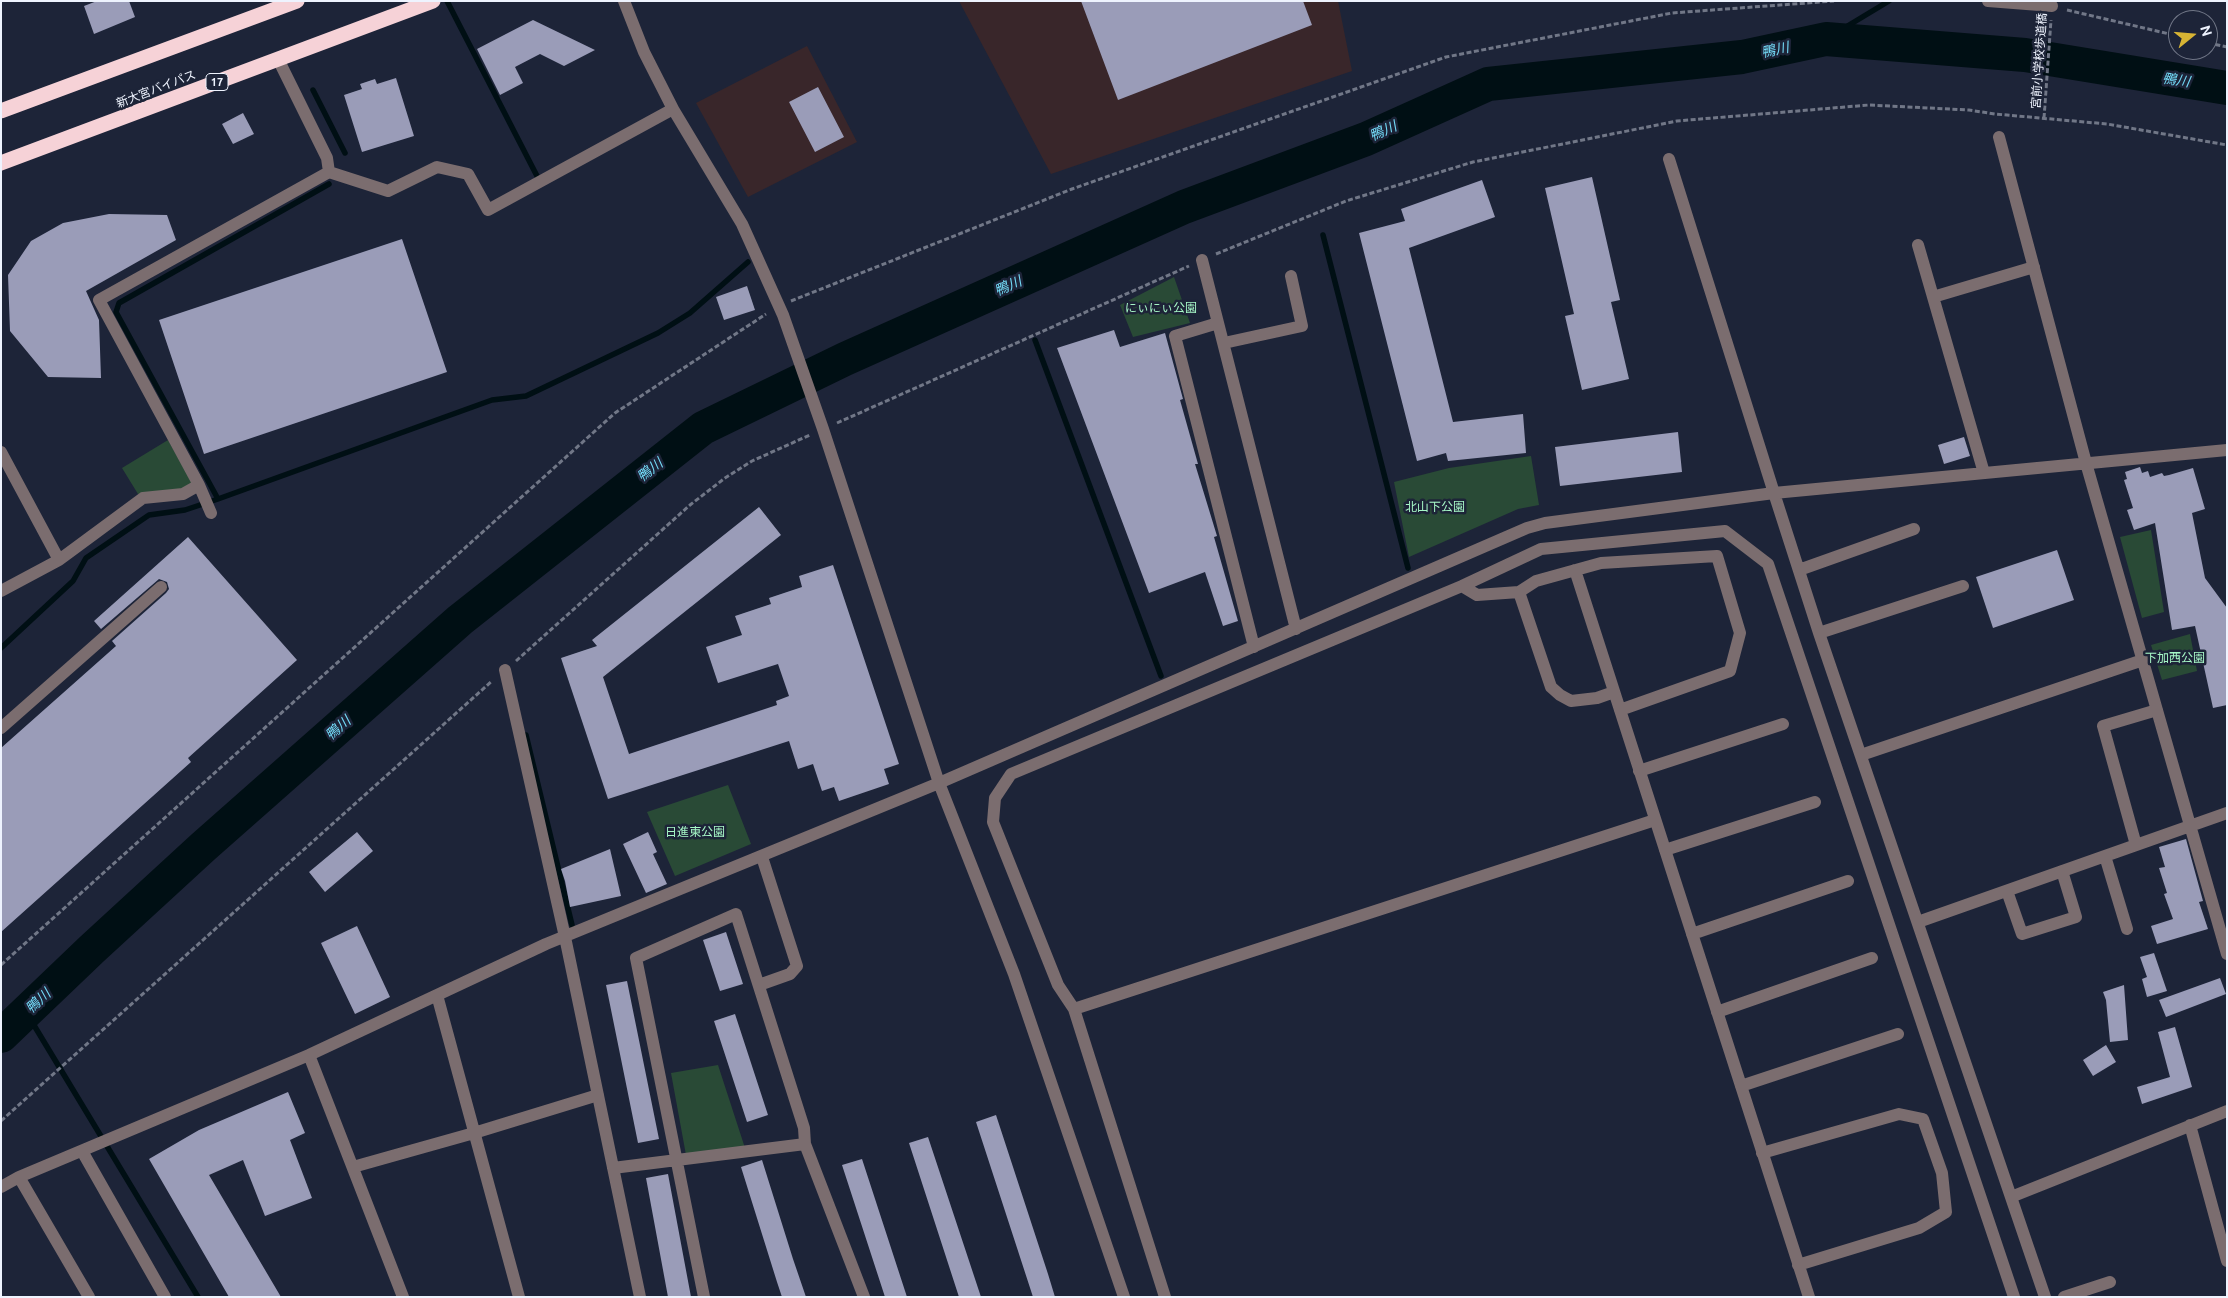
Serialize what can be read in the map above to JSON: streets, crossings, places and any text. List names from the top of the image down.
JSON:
{
  "streets": {
    "highway": ["17", "新大宮バイパス"],
    "path": ["宮前小学校歩道橋"]
  },
  "water": ["鴨川"],
  "parks": [
    "にぃにぃ公園",
    "北山下公園",
    "下加西公園",
    "日進東公園"
  ],
  "north": "right"
}
